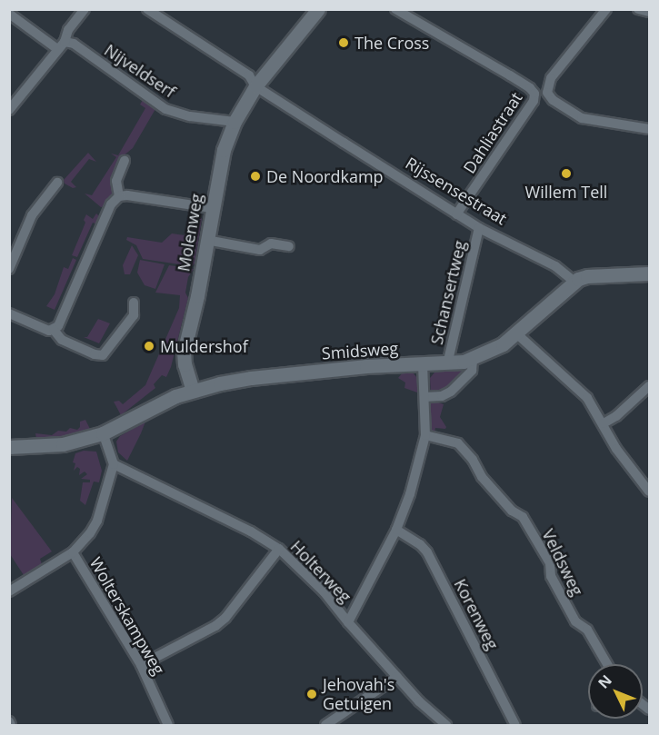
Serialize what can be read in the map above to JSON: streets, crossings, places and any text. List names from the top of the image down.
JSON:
{
  "streets": {
    "main road": ["Molenweg", "Smidsweg"],
    "street": [
      "Nijveldserf",
      "Dahliastraat",
      "Rijssensestraat",
      "Schansertweg",
      "Veldsweg",
      "Holterweg",
      "Korenweg",
      "Wolterskampweg"
    ]
  },
  "crossings": [
    ["Nijveldserf", "Molenweg"],
    ["Dahliastraat", "Rijssensestraat"],
    ["Rijssensestraat", "Molenweg"],
    ["Rijssensestraat", "Schansertweg"],
    ["Rijssensestraat", "Smidsweg"],
    ["Molenweg", "Smidsweg"],
    ["Schansertweg", "Smidsweg"],
    ["Schansertweg", "Veldsweg"],
    ["Schansertweg", "Holterweg"],
    ["Schansertweg", "Korenweg"]
  ],
  "places": [
    "The Cross",
    "Willem Tell",
    "De Noordkamp",
    "Muldershof",
    "Jehovah's Getuigen"
  ],
  "north": "top left"
}
